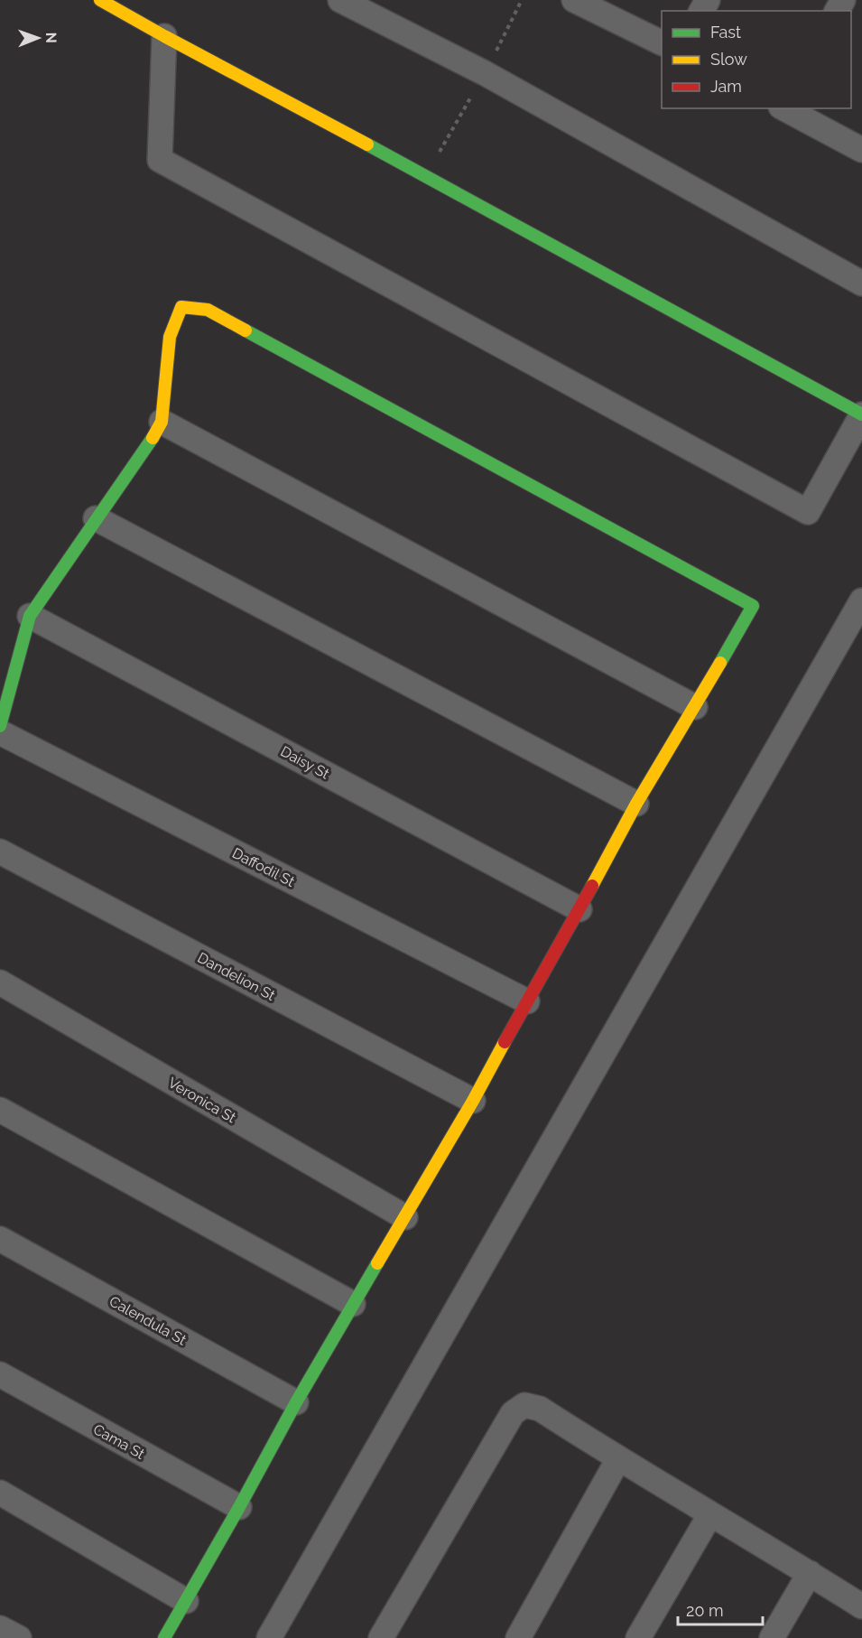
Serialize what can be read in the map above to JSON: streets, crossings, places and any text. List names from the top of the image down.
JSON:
{
  "streets": {
    "street": [
      "Daisy St",
      "Daffodil St",
      "Dandelion St",
      "Veronica St",
      "Calendula St",
      "Cama St"
    ]
  },
  "legend": ["Fast", "Slow", "Jam"],
  "scale_bar": "20 m",
  "north": "right"
}
